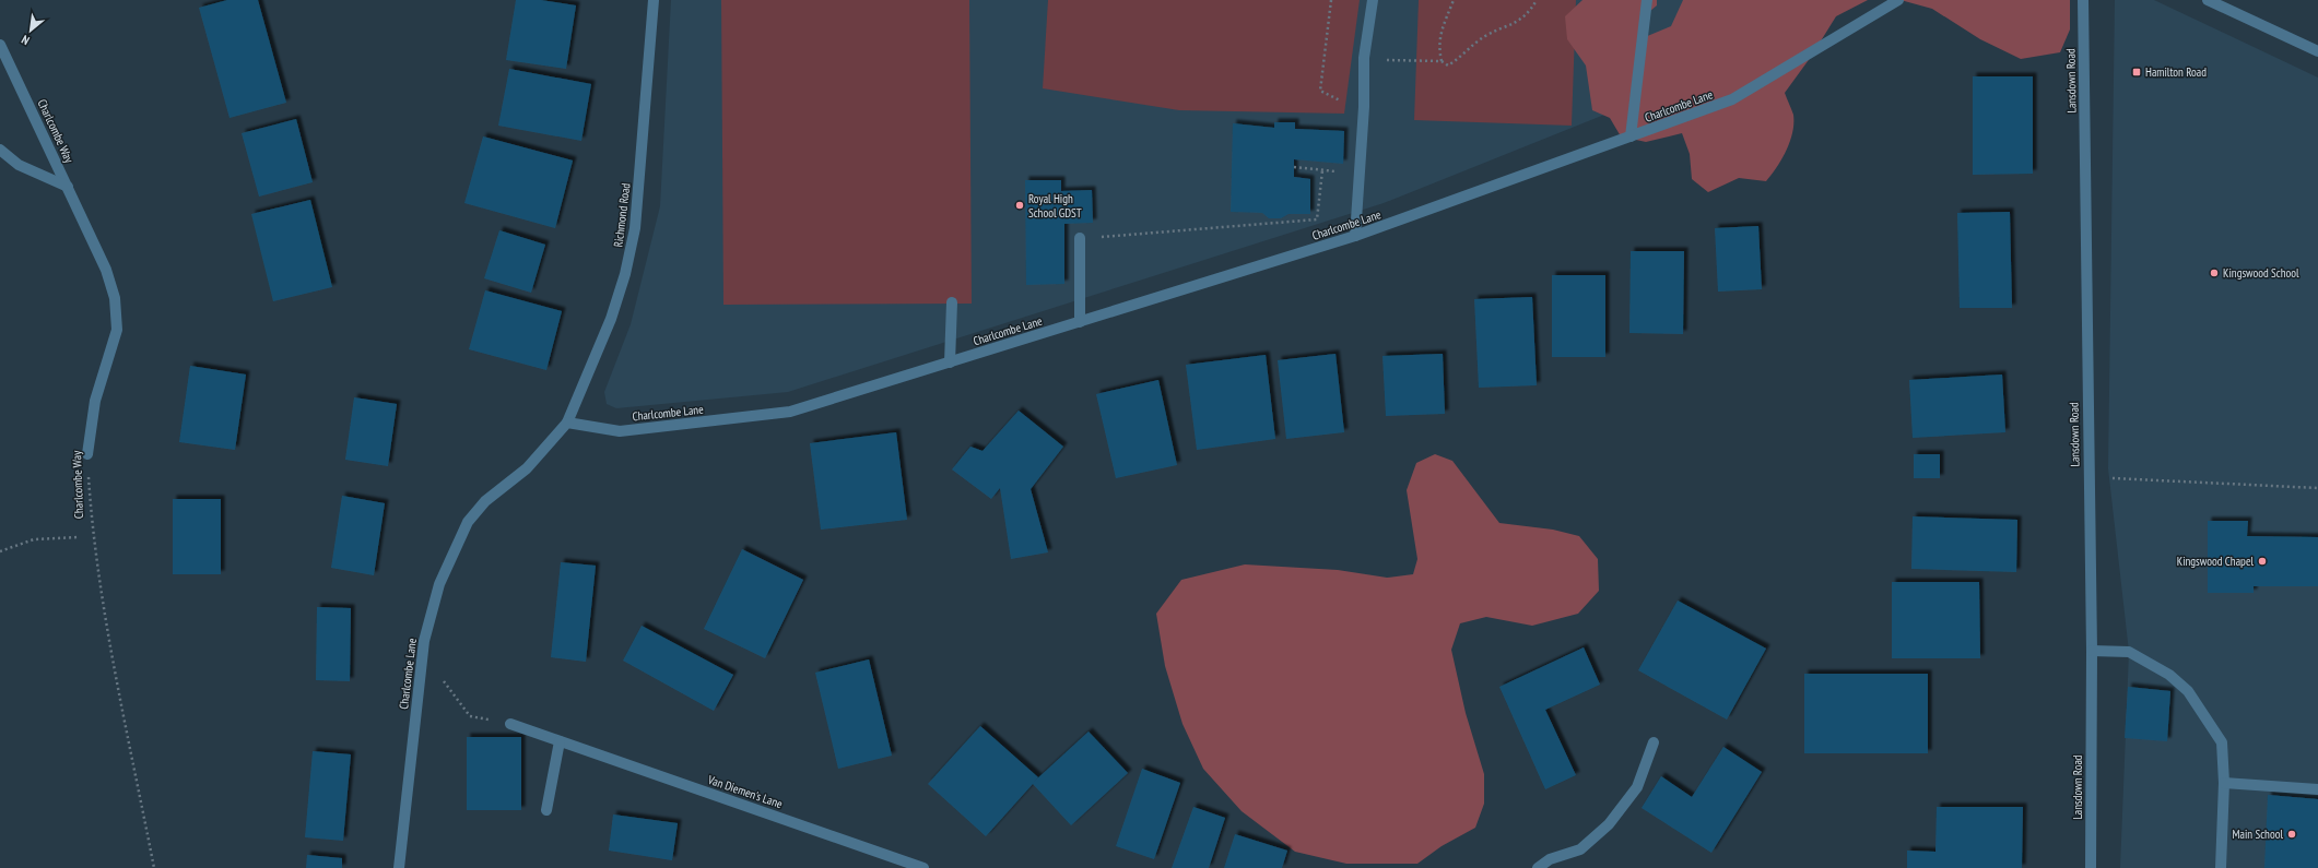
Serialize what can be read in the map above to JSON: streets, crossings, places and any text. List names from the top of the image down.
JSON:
{
  "streets": {
    "street": [
      "Lansdown Road",
      "Charlcombe Lane",
      "Charlcombe Way",
      "Richmond Road",
      "Van Diemen's Lane"
    ]
  },
  "crossings": [
    ["Charlcombe Lane", "Richmond Road"]
  ],
  "places": {
    "transit": ["Hamilton Road"],
    "other": [
      "Royal High School GDST",
      "Kingswood School",
      "Kingswood Chapel",
      "Main School"
    ]
  },
  "north": "bottom left"
}
